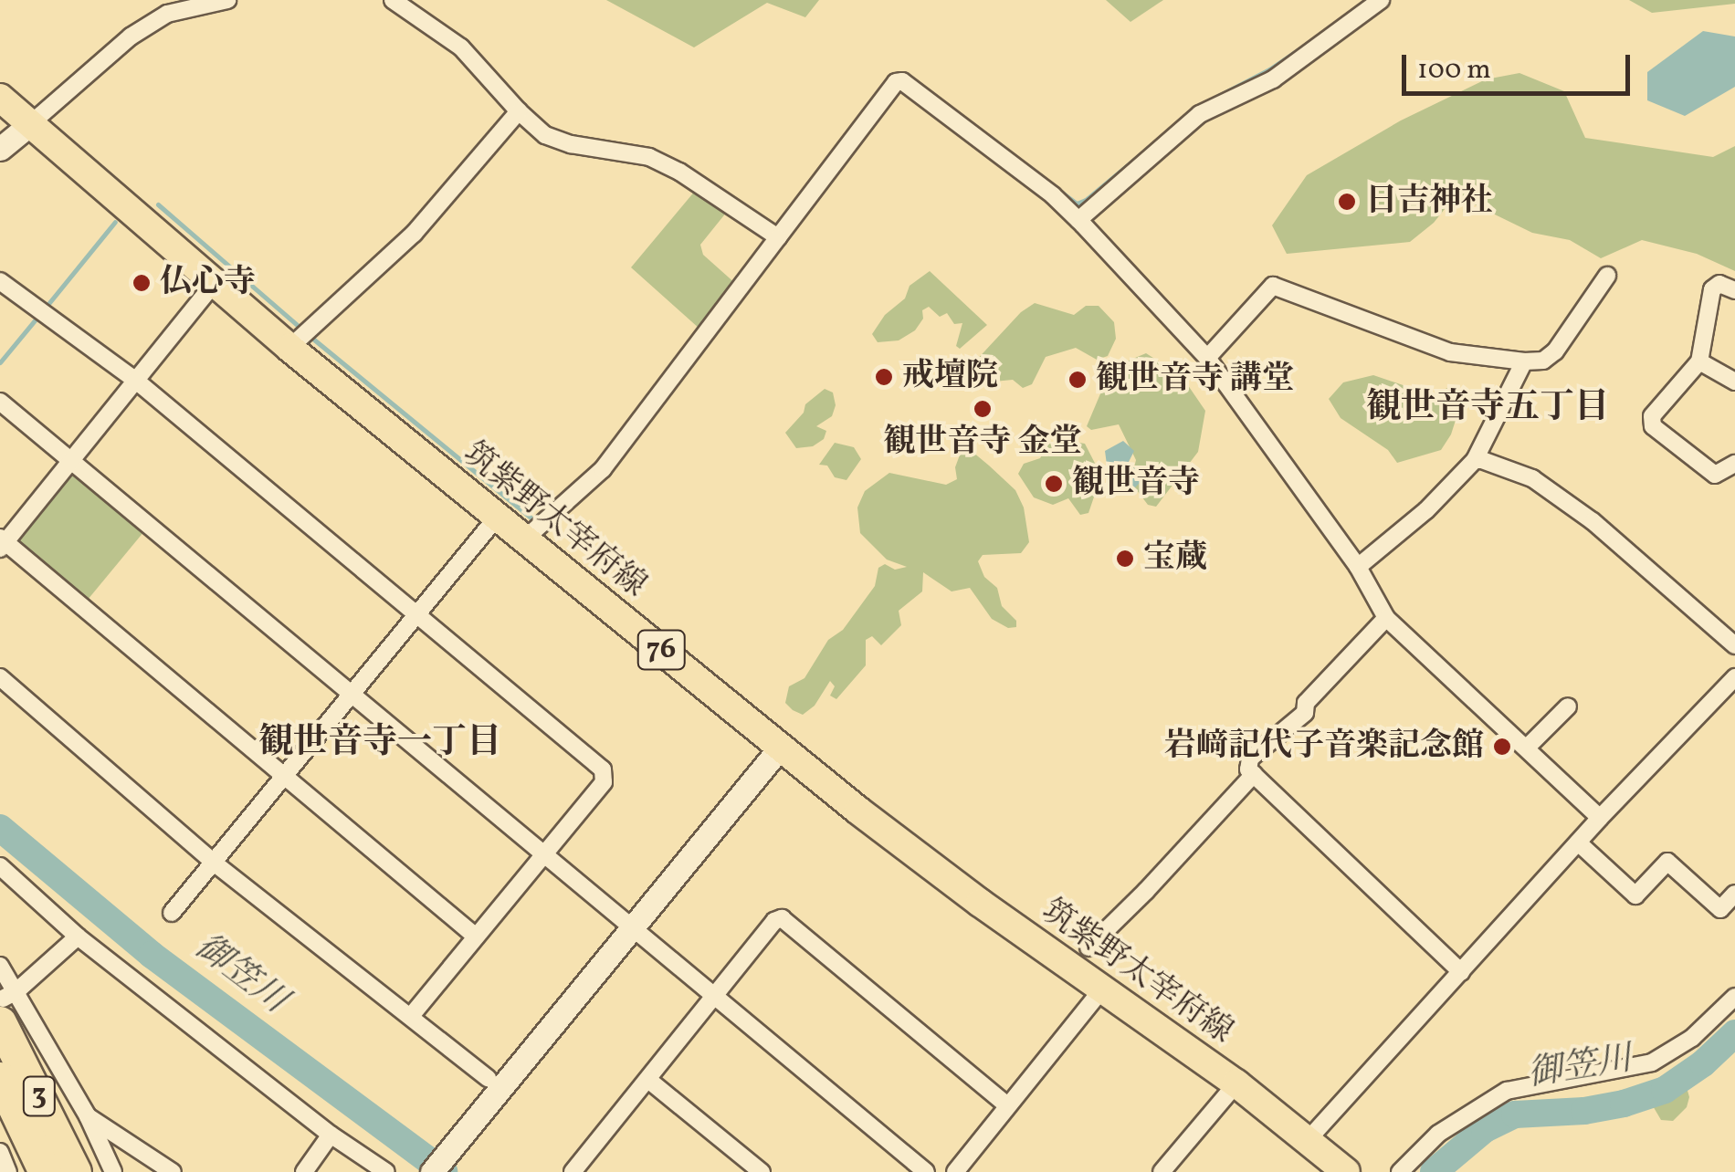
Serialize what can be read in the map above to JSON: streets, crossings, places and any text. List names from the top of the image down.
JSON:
{
  "streets": {
    "highway": ["3"],
    "main road": ["筑紫野太宰府線", "76"]
  },
  "districts": ["観世音寺五丁目", "観世音寺一丁目"],
  "water": ["御笠川"],
  "places": [
    "日吉神社",
    "仏心寺",
    "戒壇院",
    "観世音寺 講堂",
    "観世音寺 金堂",
    "観世音寺",
    "宝蔵",
    "岩﨑記代子音楽記念館"
  ],
  "scale_bar": "100 m"
}
